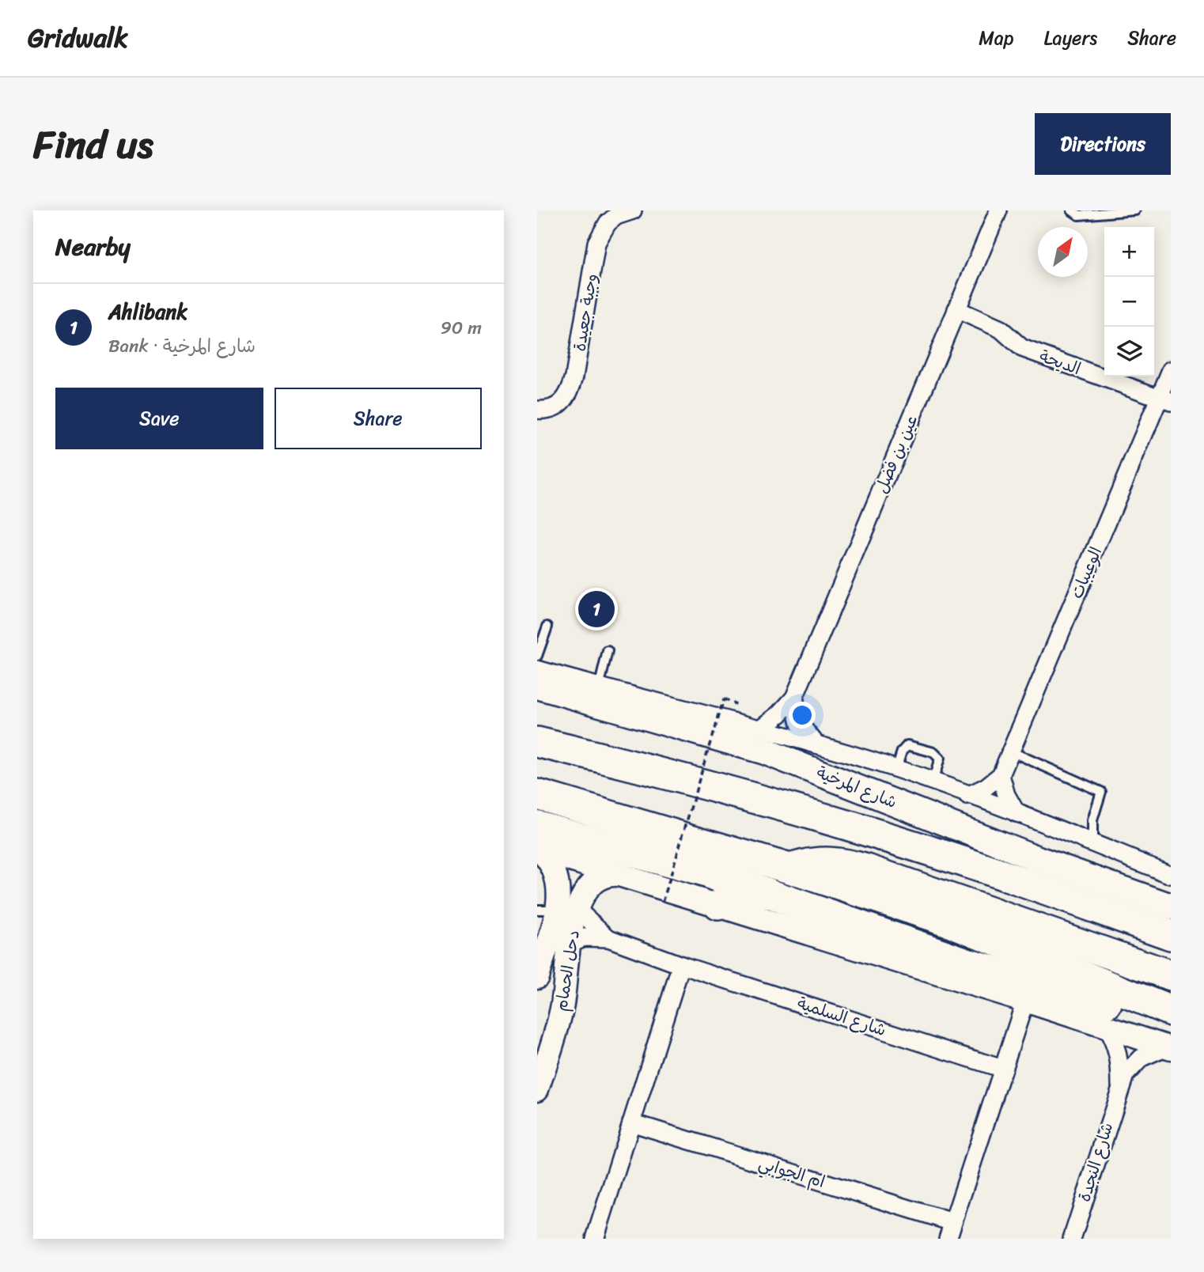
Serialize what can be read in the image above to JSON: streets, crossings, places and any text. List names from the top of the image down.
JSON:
{
  "streets": {
    "main road": ["شارع المرخية"],
    "street": [
      "وجبة جعيدة",
      "الديحة",
      "عين بن فضل",
      "الوعيبات",
      "دحل الحمام",
      "شارع السلمية",
      "شارع النجدة",
      "ام الجوابي"
    ]
  },
  "crossings": [
    ["الديحة", "عين بن فضل"],
    ["الديحة", "الوعيبات"],
    ["عين بن فضل", "شارع المرخية"],
    ["دحل الحمام", "شارع السلمية"]
  ],
  "north": "top right",
  "page": {
    "header": "Gridwalk",
    "nav": ["Map", "Layers", "Share"],
    "title": "Find us",
    "buttons": [
      "Directions",
      ["Save", "Share"]
    ],
    "heading": "Nearby",
    "map_buttons": ["+", "−"],
    "list": [
      {
        "mark": "1",
        "name": "Ahlibank",
        "note": "Bank · شارع المرخية",
        "value": "90 m"
      }
    ],
    "pins": "1"
  }
}
